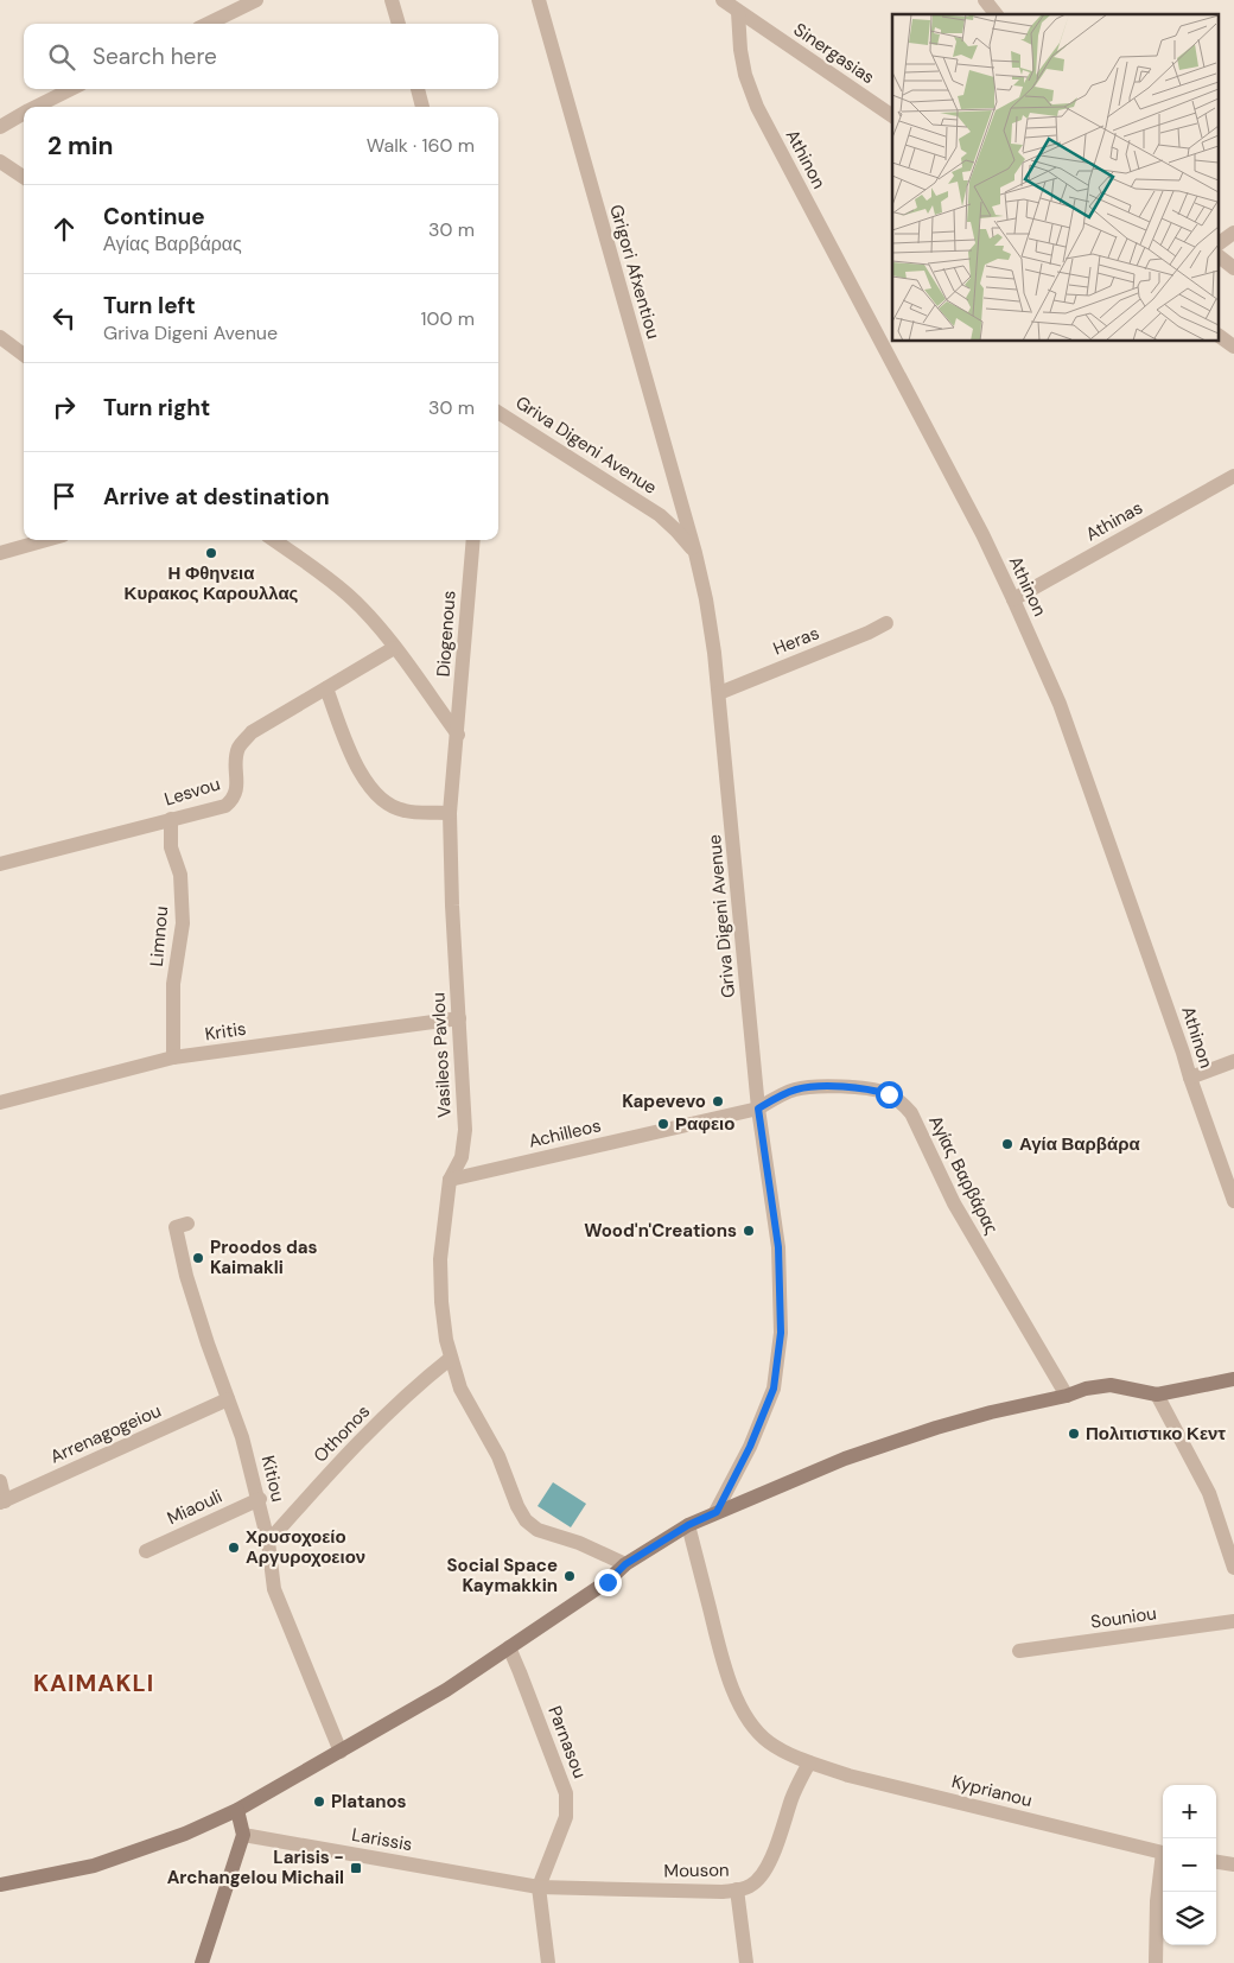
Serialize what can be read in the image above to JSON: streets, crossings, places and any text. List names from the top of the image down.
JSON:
{
  "streets": {
    "street": [
      "Sinergasias",
      "Athinon",
      "Grigori Afxentiou",
      "Griva Digeni Avenue",
      "Athinas",
      "Diogenous",
      "Heras",
      "Lesvou",
      "Limnou",
      "Kritis",
      "Vasileos Pavlou",
      "Achilleos",
      "Αγίας Βαρβάρας",
      "Arrenagogeiou",
      "Othonos",
      "Kitiou",
      "Miaouli",
      "Souniou",
      "Parnasou",
      "Kyprianou",
      "Larissis",
      "Mouson"
    ]
  },
  "crossings": [
    ["Sinergasias", "Athinon"],
    ["Athinon", "Athinas"],
    ["Grigori Afxentiou", "Griva Digeni Avenue"],
    ["Griva Digeni Avenue", "Heras"],
    ["Griva Digeni Avenue", "Achilleos"],
    ["Griva Digeni Avenue", "Αγίας Βαρβάρας"],
    ["Diogenous", "Vasileos Pavlou"],
    ["Lesvou", "Limnou"],
    ["Limnou", "Kritis"],
    ["Kritis", "Vasileos Pavlou"],
    ["Vasileos Pavlou", "Achilleos"],
    ["Vasileos Pavlou", "Othonos"],
    ["Achilleos", "Αγίας Βαρβάρας"],
    ["Arrenagogeiou", "Kitiou"],
    ["Othonos", "Kitiou"],
    ["Kitiou", "Miaouli"],
    ["Parnasou", "Larissis"],
    ["Parnasou", "Mouson"],
    ["Kyprianou", "Mouson"],
    ["Larissis", "Mouson"]
  ],
  "districts": ["KAIMAKLI"],
  "places": {
    "other": [
      "Η Φθηνεια Κυρακος Καρουλλας",
      "Kapevevo",
      "Ραφειο",
      "Αγία Βαρβάρα",
      "Wood'n'Creations",
      "Proodos das Kaimakli",
      "Πολιτιστικο Κεντ",
      "Χρυσοχοείο Αργυροχοειον",
      "Social Space Kaymakkin",
      "Platanos"
    ],
    "transit": ["Larisis - Archangelou Michail"]
  },
  "page": {
    "search": "Search here",
    "heading": ["2 min", "Walk · 160 m"],
    "list": [
      ["Continue", "Αγίας Βαρβάρας", "30 m"],
      ["Turn left", "Griva Digeni Avenue", "100 m"],
      ["Turn right", "30 m"],
      "Arrive at destination"
    ],
    "map_buttons": ["+", "−"]
  }
}
